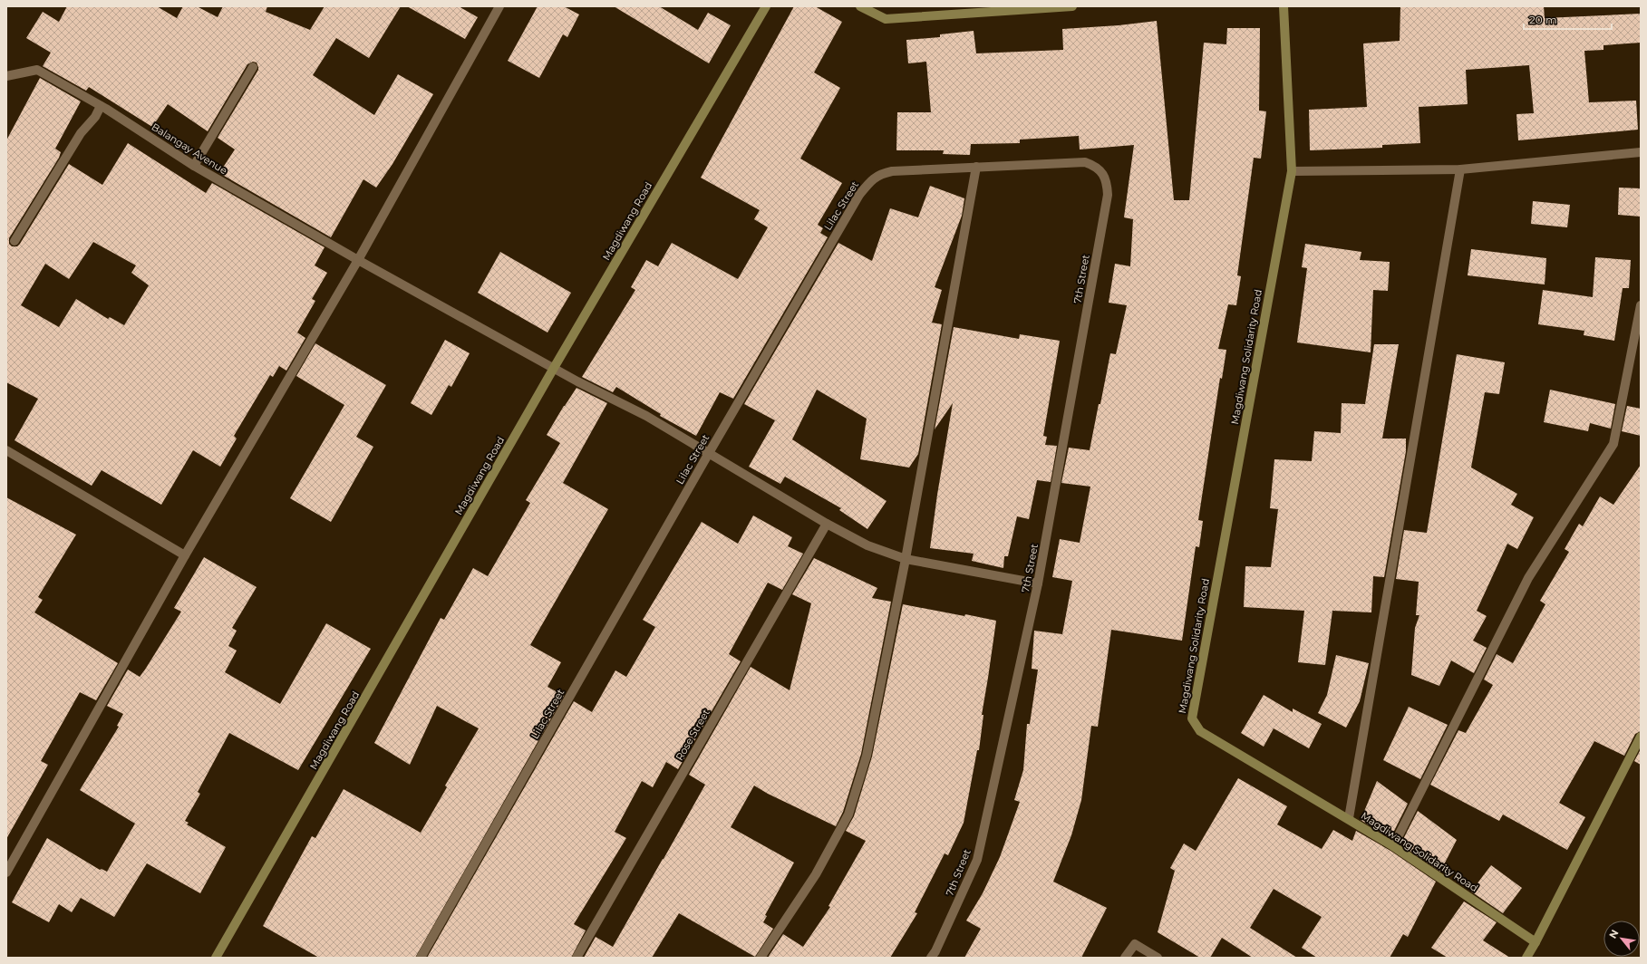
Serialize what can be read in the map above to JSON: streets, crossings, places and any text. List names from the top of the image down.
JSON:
{
  "streets": {
    "street": [
      "Balangay Avenue",
      "Lilac Street",
      "Magdiwang Road",
      "7th Street",
      "Magdiwang Solidarity Road",
      "Rose Street"
    ]
  },
  "crossings": [
    ["Balangay Avenue", "Lilac Street"],
    ["Balangay Avenue", "Magdiwang Road"],
    ["Balangay Avenue", "7th Street"],
    ["Balangay Avenue", "Rose Street"],
    ["Lilac Street", "7th Street"]
  ],
  "scale_bar": "20 m",
  "north": "top left"
}
